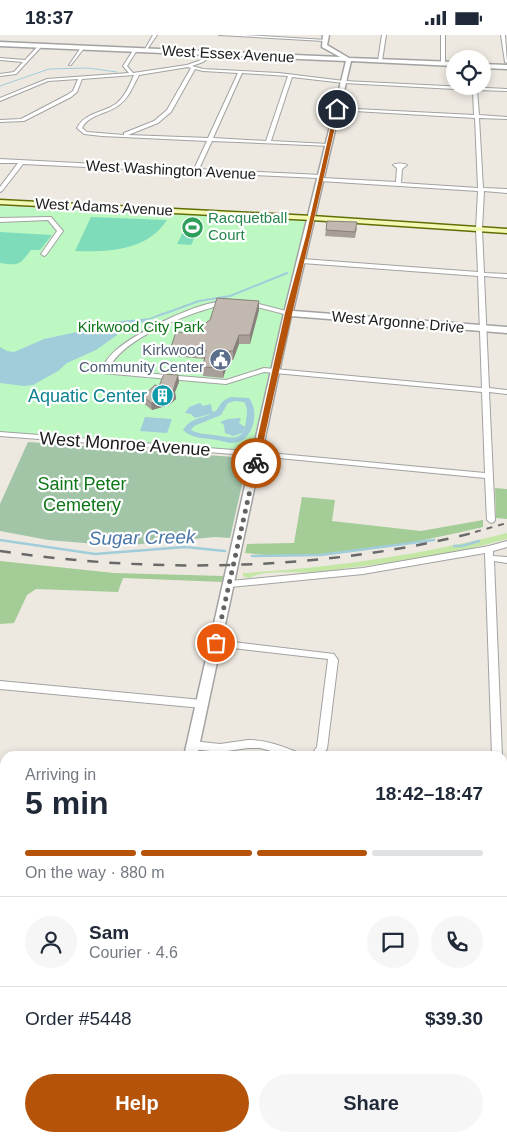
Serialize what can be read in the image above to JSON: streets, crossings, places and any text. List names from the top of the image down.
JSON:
{
  "streets": {
    "main road": ["West Adams Avenue"],
    "street": [
      "West Essex Avenue",
      "West Washington Avenue",
      "West Argonne Drive",
      "West Monroe Avenue"
    ]
  },
  "water": ["Sugar Creek"],
  "parks": ["Kirkwood City Park", "Saint Peter Cemetery"],
  "places": {
    "sports": ["Racquetball Court"],
    "public building": ["Kirkwood Community Center"],
    "building": ["Aquatic Center"]
  },
  "page": {
    "status": "18:37",
    "heading": ["5 min", "Arriving in", "18:42–18:47"],
    "panel": [
      "Sam",
      "Courier · 4.6",
      "Order #5448",
      "$39.30"
    ],
    "bar": "On the way · 880 m",
    "buttons": ["Help", "Share"]
  }
}
